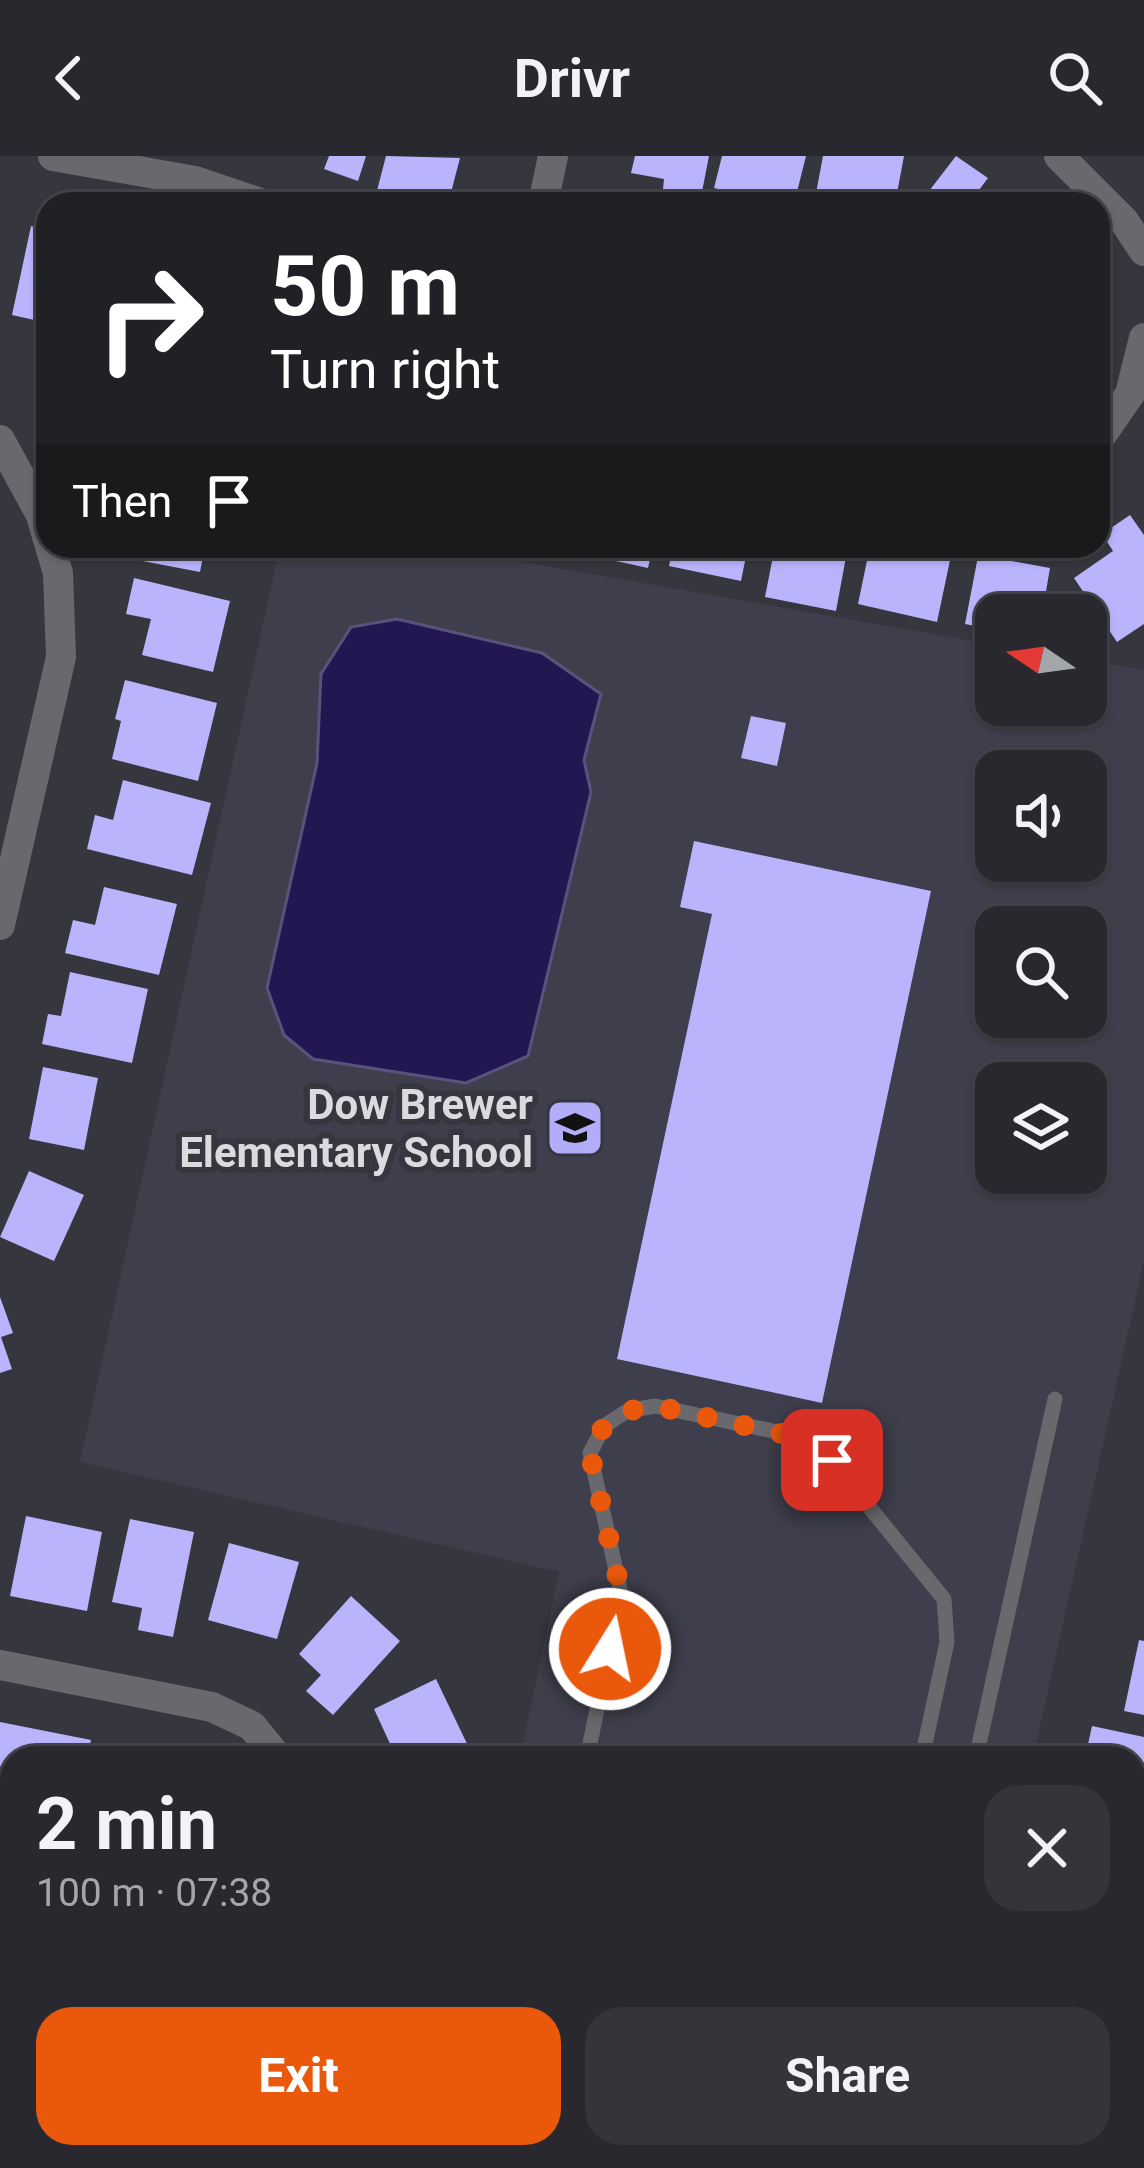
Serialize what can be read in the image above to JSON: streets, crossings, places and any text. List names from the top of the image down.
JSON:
{
  "places": {
    "school or university": ["Dow Brewer Elementary School"]
  },
  "north": "left",
  "page": {
    "header": "Drivr",
    "turn": ["50 m", "Turn right"],
    "then": "Then",
    "heading": ["2 min", "100 m · 07:38"],
    "buttons": ["Exit", "Share"]
  }
}
